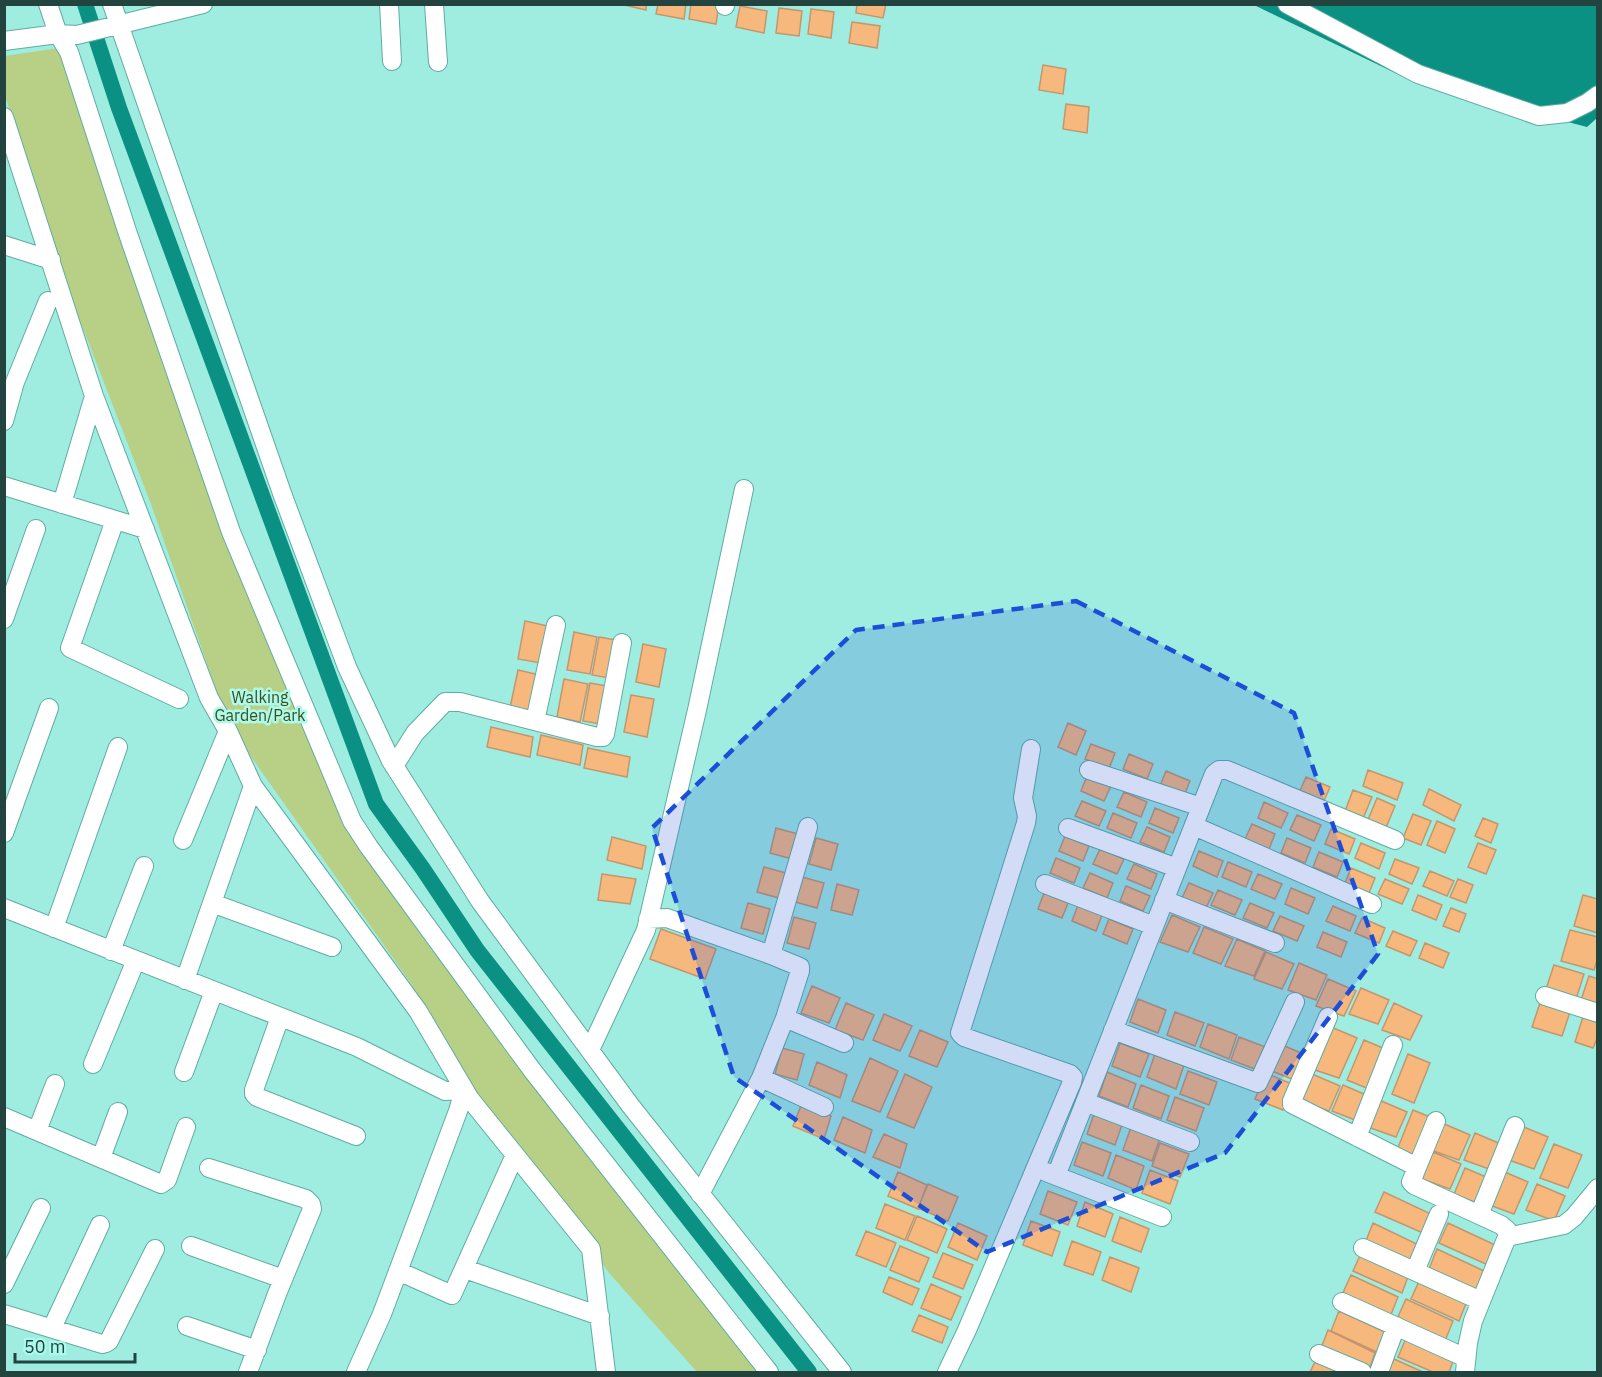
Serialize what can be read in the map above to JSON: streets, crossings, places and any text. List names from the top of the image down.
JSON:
{
  "parks": ["Walking Garden/Park"],
  "scale_bar": "50 m"
}
